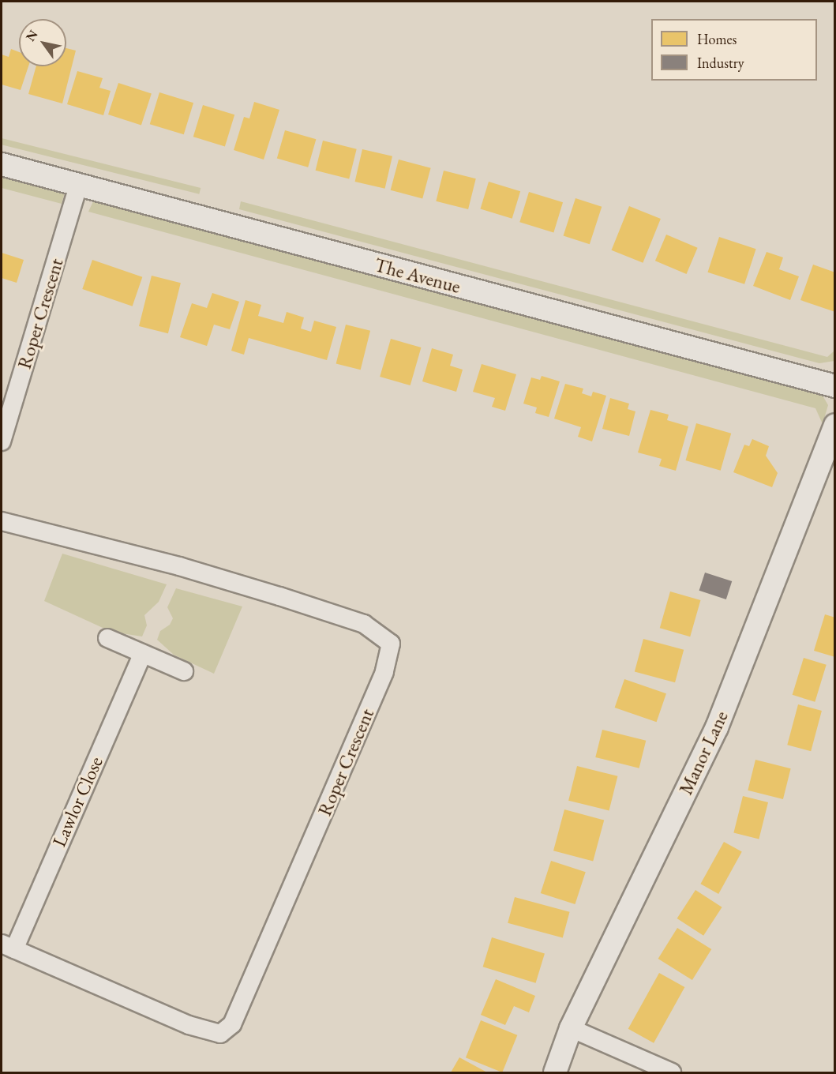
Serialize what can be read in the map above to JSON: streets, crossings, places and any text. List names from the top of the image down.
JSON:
{
  "streets": {
    "street": [
      "The Avenue",
      "Roper Crescent",
      "Manor Lane",
      "Lawlor Close"
    ]
  },
  "crossings": [
    ["The Avenue", "Roper Crescent"],
    ["Roper Crescent", "Lawlor Close"]
  ],
  "legend": ["Homes", "Industry"],
  "north": "top left"
}
